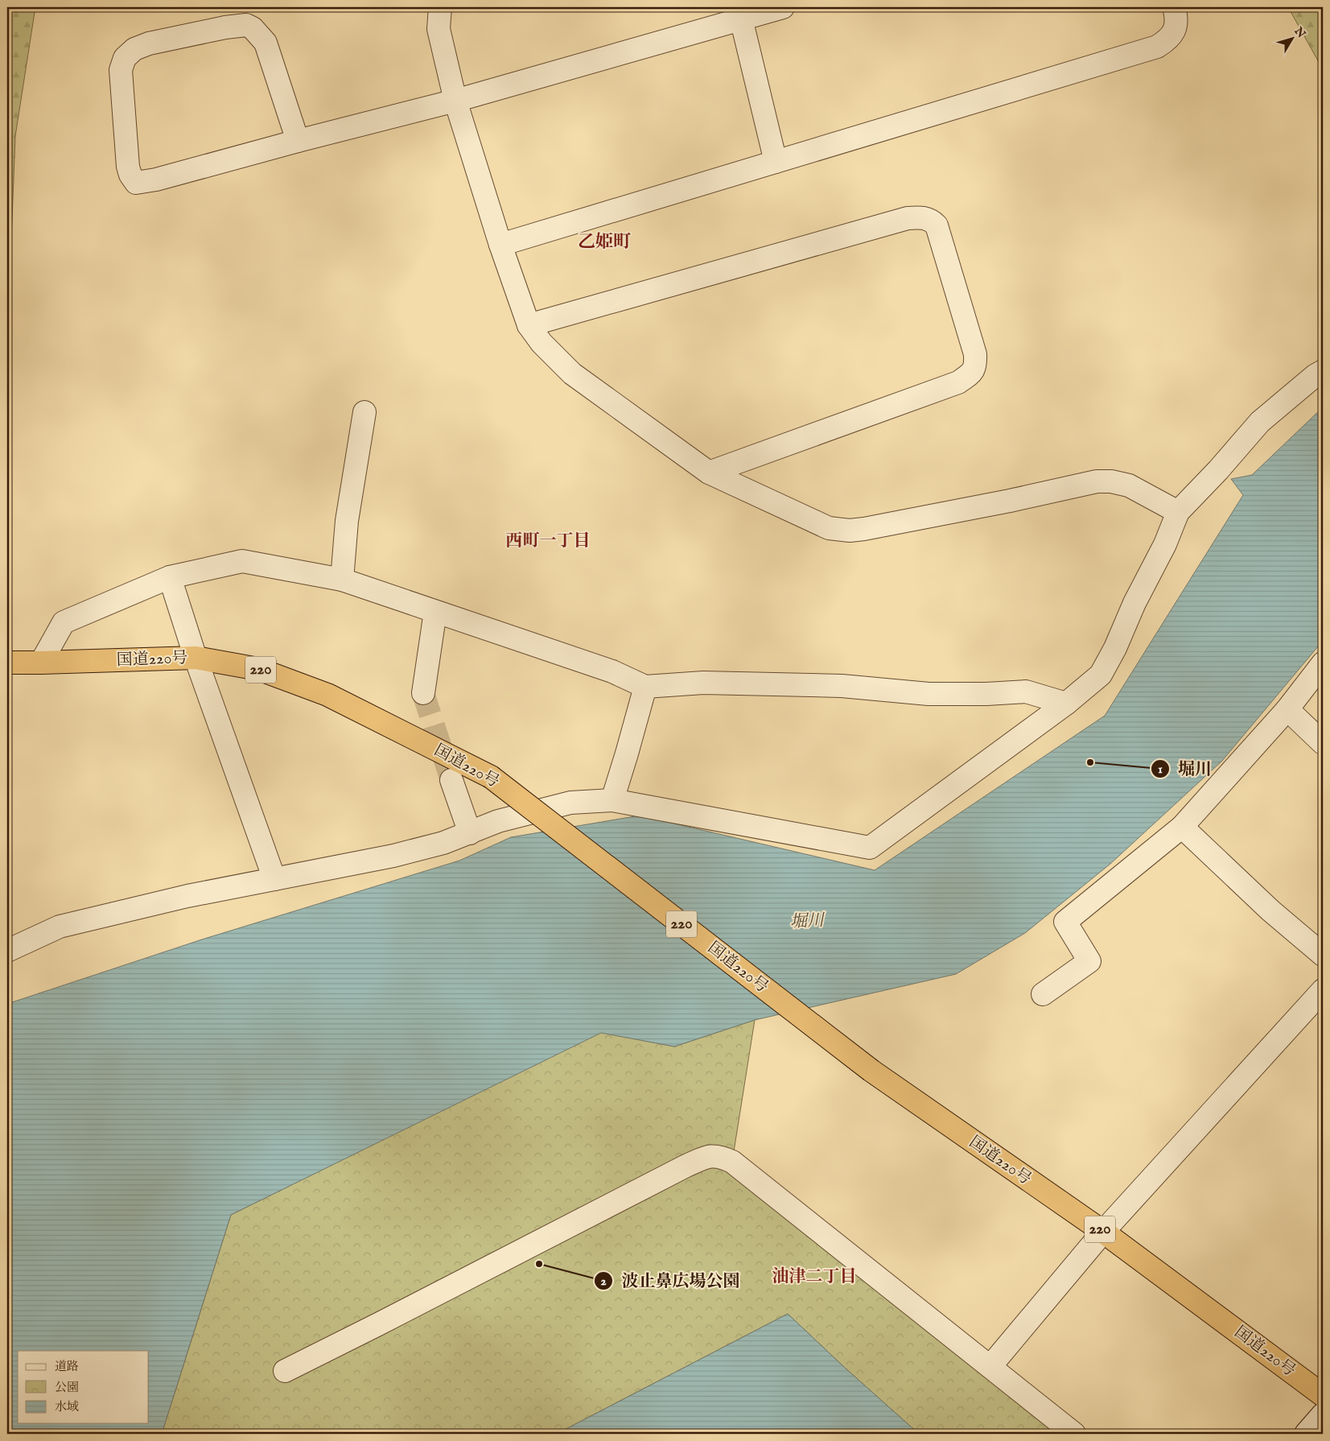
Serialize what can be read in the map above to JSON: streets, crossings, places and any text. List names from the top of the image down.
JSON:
{
  "streets": {
    "highway": ["国道220号", "220"]
  },
  "districts": ["乙姫町", "西町一丁目", "油津二丁目"],
  "water": ["堀川"],
  "places": ["堀川", "波止鼻広場公園"],
  "legend": ["道路", "公園", "水域"],
  "north": "top right"
}
